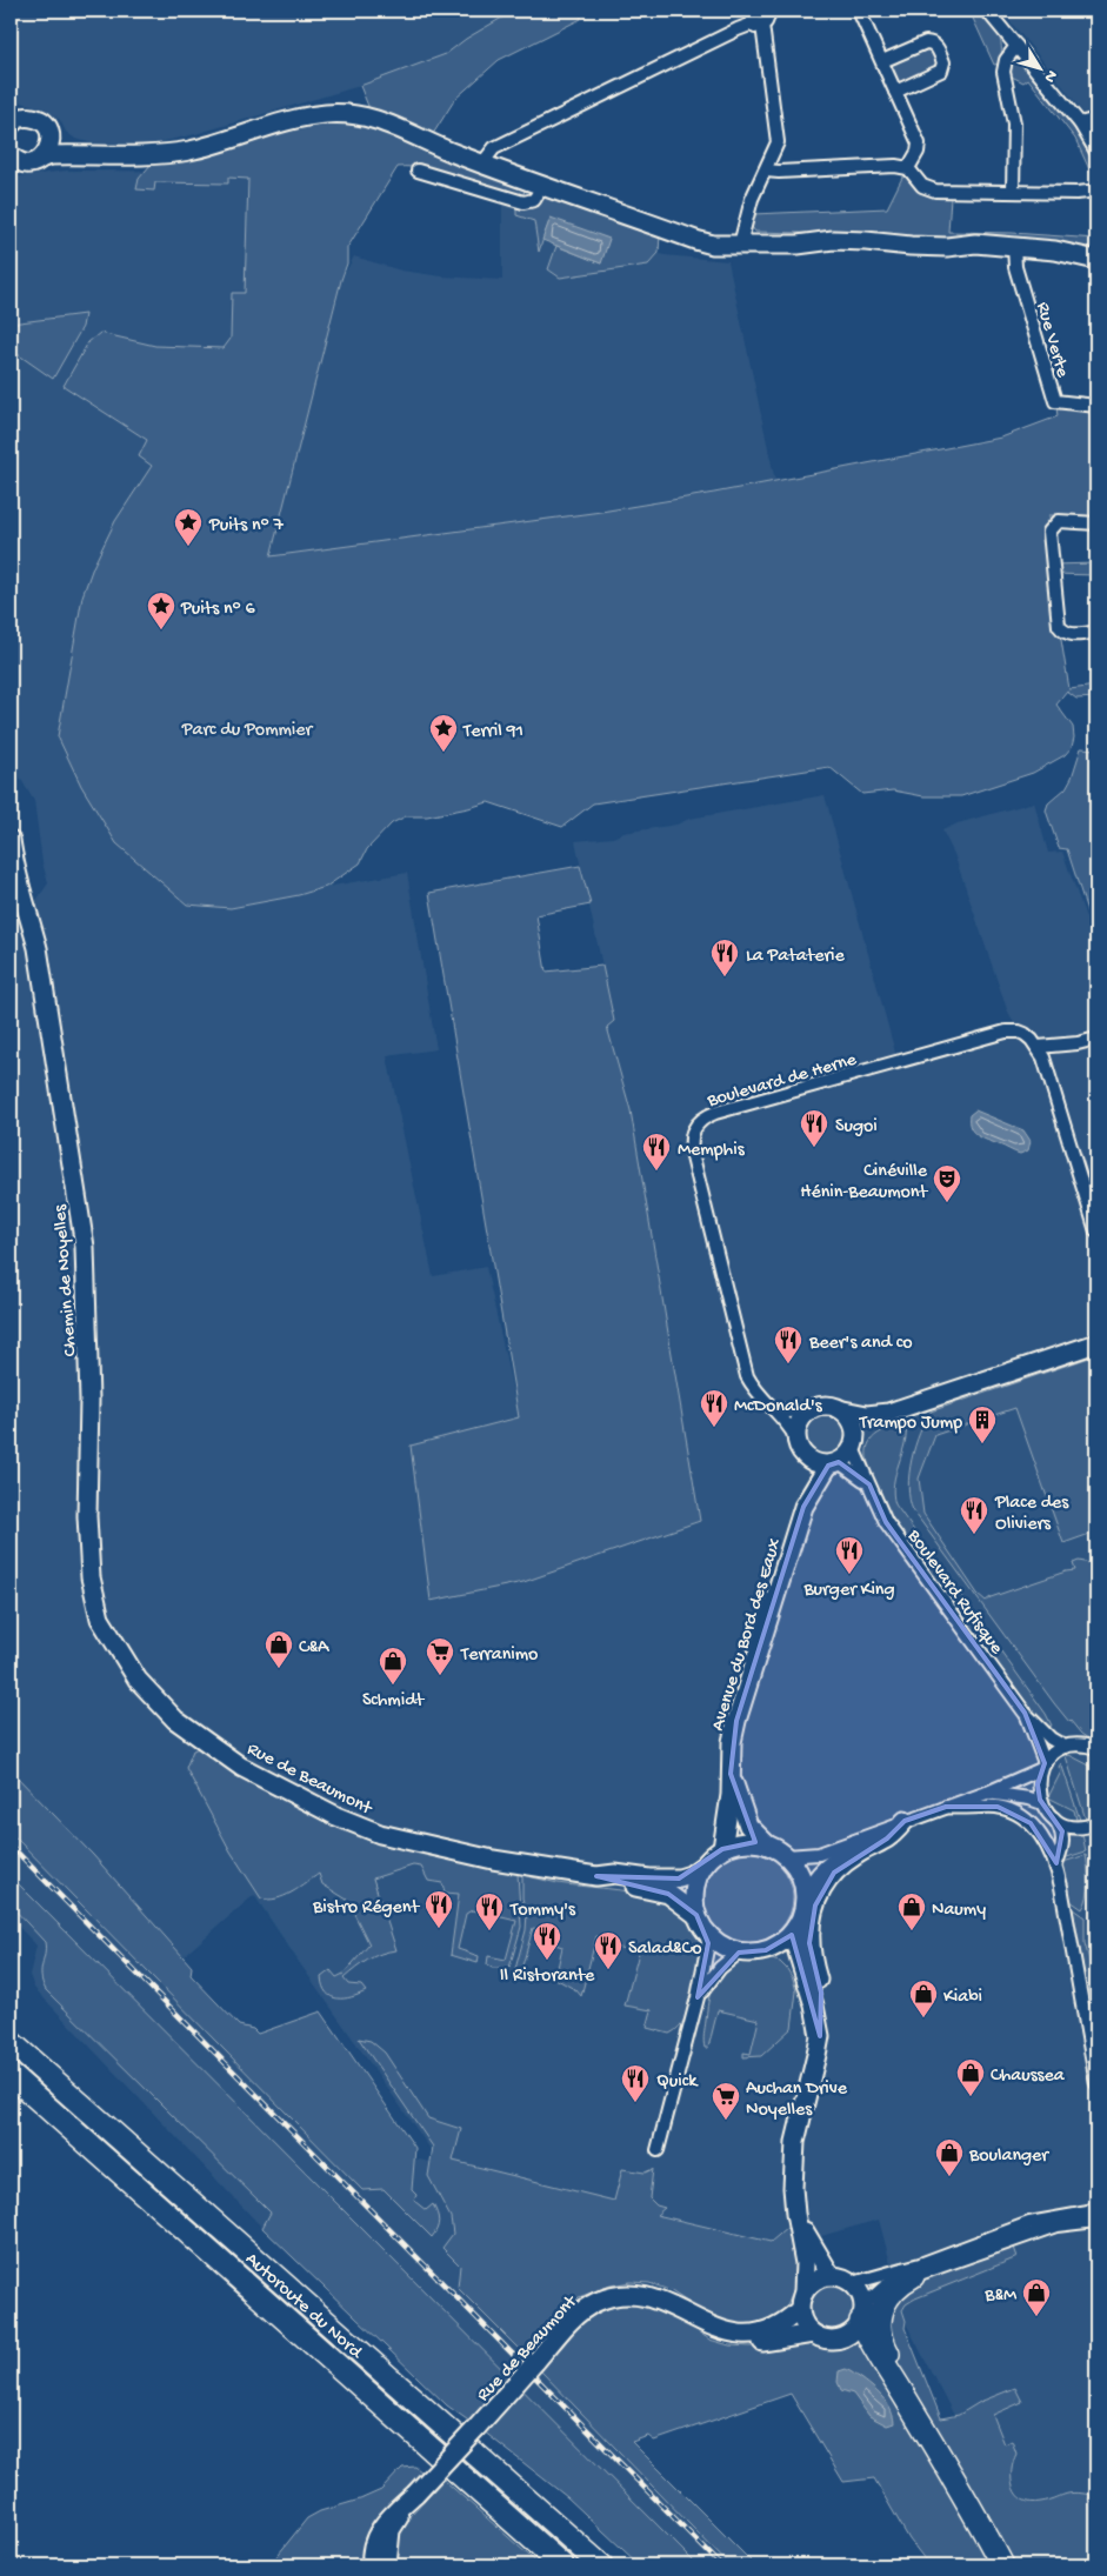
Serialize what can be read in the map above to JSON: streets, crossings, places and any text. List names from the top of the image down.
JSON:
{
  "streets": {
    "highway": ["Autoroute du Nord"],
    "street": [
      "Rue Verte",
      "Boulevard de Herne",
      "Chemin de Noyelles",
      "Boulevard Rufisque",
      "Avenue du Bord des Eaux",
      "Rue de Beaumont"
    ]
  },
  "crossings": [
    ["Boulevard de Herne", "Boulevard Rufisque"],
    ["Boulevard de Herne", "Avenue du Bord des Eaux"],
    ["Chemin de Noyelles", "Rue de Beaumont"],
    ["Boulevard Rufisque", "Avenue du Bord des Eaux"],
    ["Avenue du Bord des Eaux", "Rue de Beaumont"]
  ],
  "parks": ["Parc du Pommier"],
  "places": {
    "place": ["Puits n° 7", "Puits n° 6", "Terril 91"],
    "restaurant": [
      "La Pataterie",
      "Sugoi",
      "Memphis",
      "Beer's and co",
      "McDonald's",
      "Place des Oliviers",
      "Burger King",
      "Bistro Régent",
      "Tommy's",
      "Il Ristorante",
      "Salad&Co",
      "Quick"
    ],
    "theatre": ["Cinéville Hénin-Beaumont"],
    "building": ["Trampo Jump"],
    "shop": [
      "C&A",
      "Schmidt",
      "Naumy",
      "Kiabi",
      "Chaussea",
      "Boulanger",
      "B&M"
    ],
    "supermarket": ["Terranimo", "Auchan Drive Noyelles"]
  },
  "north": "bottom right"
}
